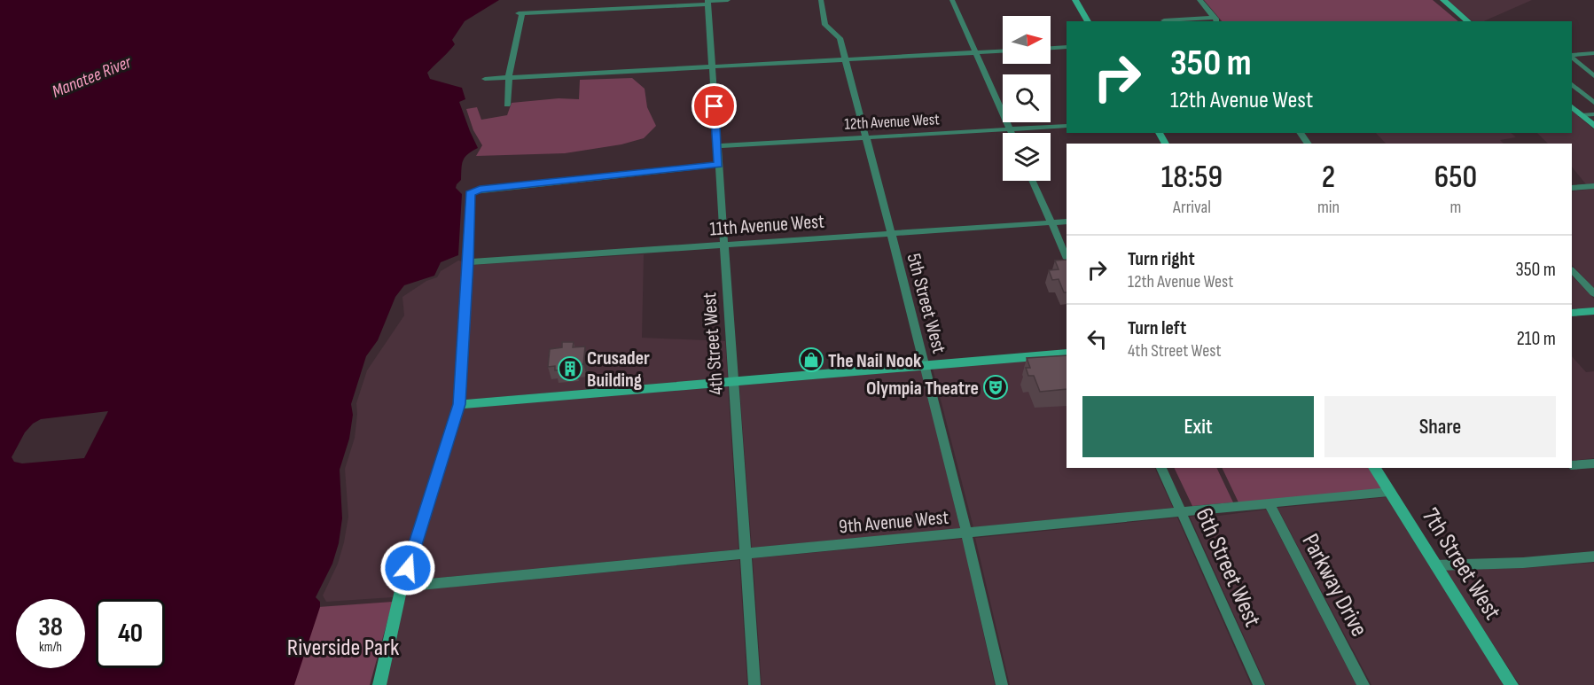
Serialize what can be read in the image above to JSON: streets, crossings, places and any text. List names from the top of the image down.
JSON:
{
  "streets": {
    "street": [
      "12th Avenue West",
      "11th Avenue West",
      "5th Street West",
      "4th Street West",
      "9th Avenue West",
      "7th Street West",
      "6th Street West",
      "Parkway Drive"
    ]
  },
  "crossings": [
    ["12th Avenue West", "5th Street West"],
    ["12th Avenue West", "4th Street West"],
    ["11th Avenue West", "5th Street West"],
    ["11th Avenue West", "4th Street West"],
    ["5th Street West", "9th Avenue West"],
    ["4th Street West", "9th Avenue West"],
    ["9th Avenue West", "7th Street West"],
    ["9th Avenue West", "6th Street West"],
    ["9th Avenue West", "Parkway Drive"]
  ],
  "water": ["Manatee River"],
  "parks": ["Riverside Park"],
  "places": {
    "shop": ["The Nail Nook"],
    "building": ["Crusader Building"],
    "theatre": ["Olympia Theatre"]
  },
  "north": "right",
  "page": {
    "turn": ["350 m", "12th Avenue West"],
    "eta": [
      "18:59",
      "Arrival",
      "2",
      "min",
      "650",
      "m"
    ],
    "list": [
      {
        "name": "Turn right",
        "note": "12th Avenue West",
        "value": "350 m"
      },
      {
        "name": "Turn left",
        "note": "4th Street West",
        "value": "210 m"
      }
    ],
    "buttons": ["Exit", "Share"],
    "speed": "38 km/h",
    "limit": "40"
  }
}
